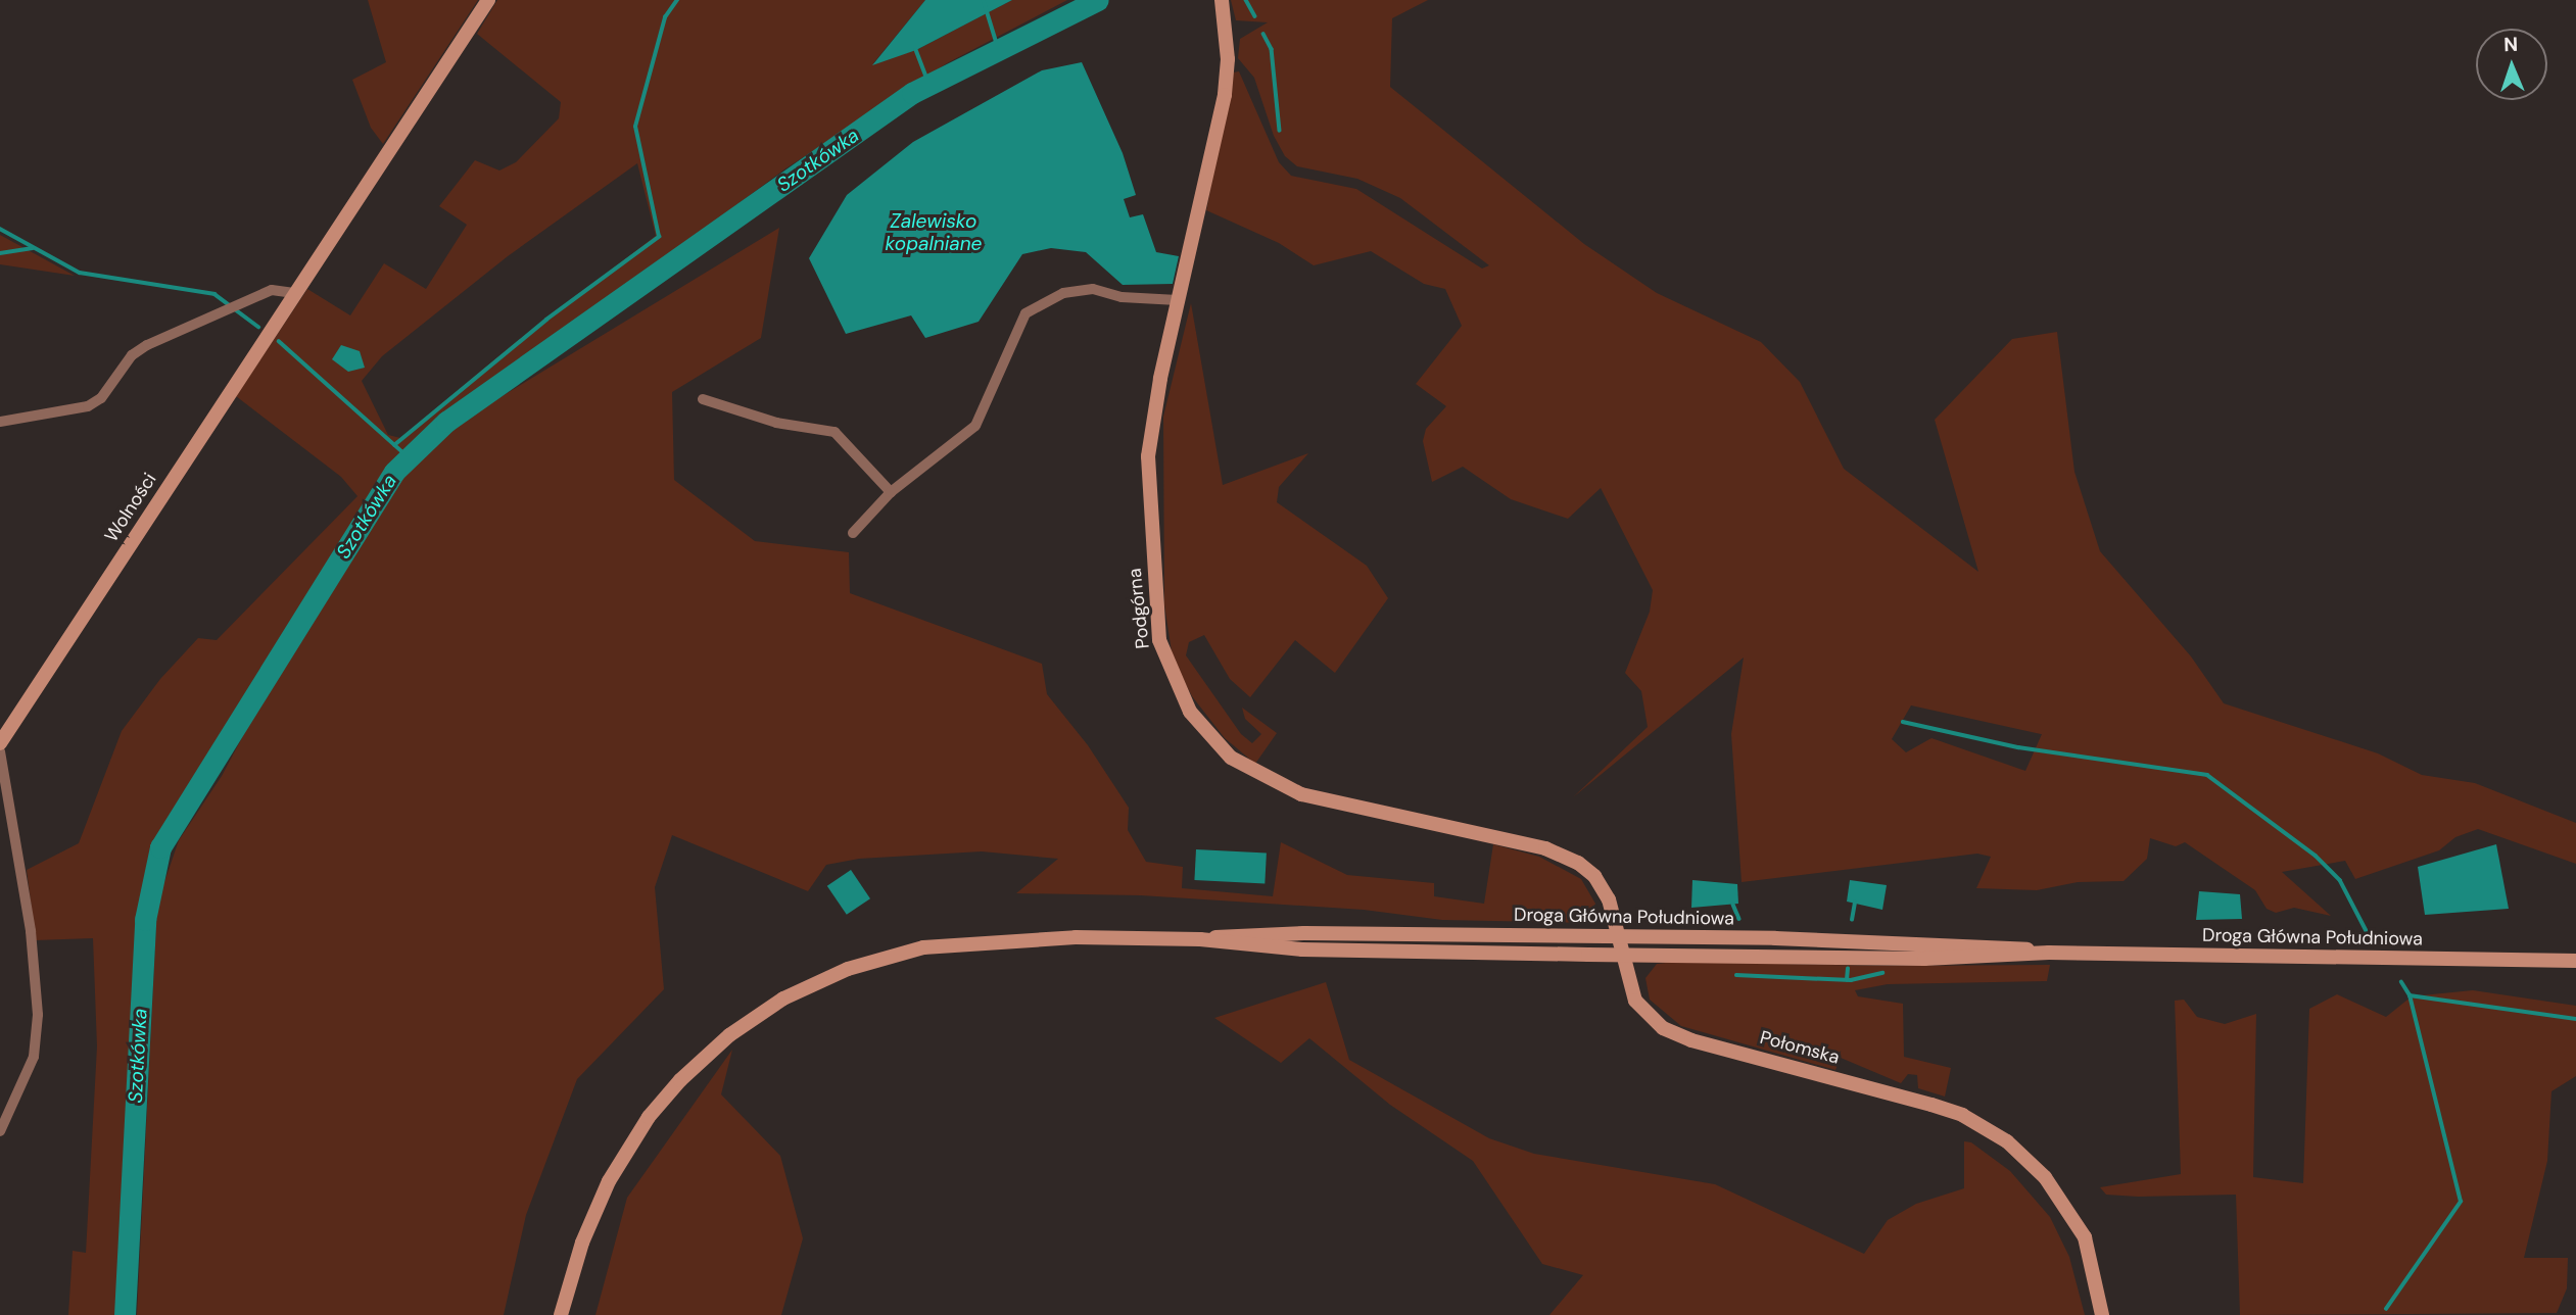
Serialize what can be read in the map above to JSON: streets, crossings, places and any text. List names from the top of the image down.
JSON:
{
  "streets": {
    "main road": [
      "Wolności",
      "Podgórna",
      "Droga Główna Południowa",
      "Połomska"
    ]
  },
  "crossings": [
    ["Podgórna", "Połomska"],
    ["Droga Główna Południowa", "Połomska"]
  ],
  "water": ["Szotkówka", "Zalewisko kopalniane"],
  "north": "top"
}
